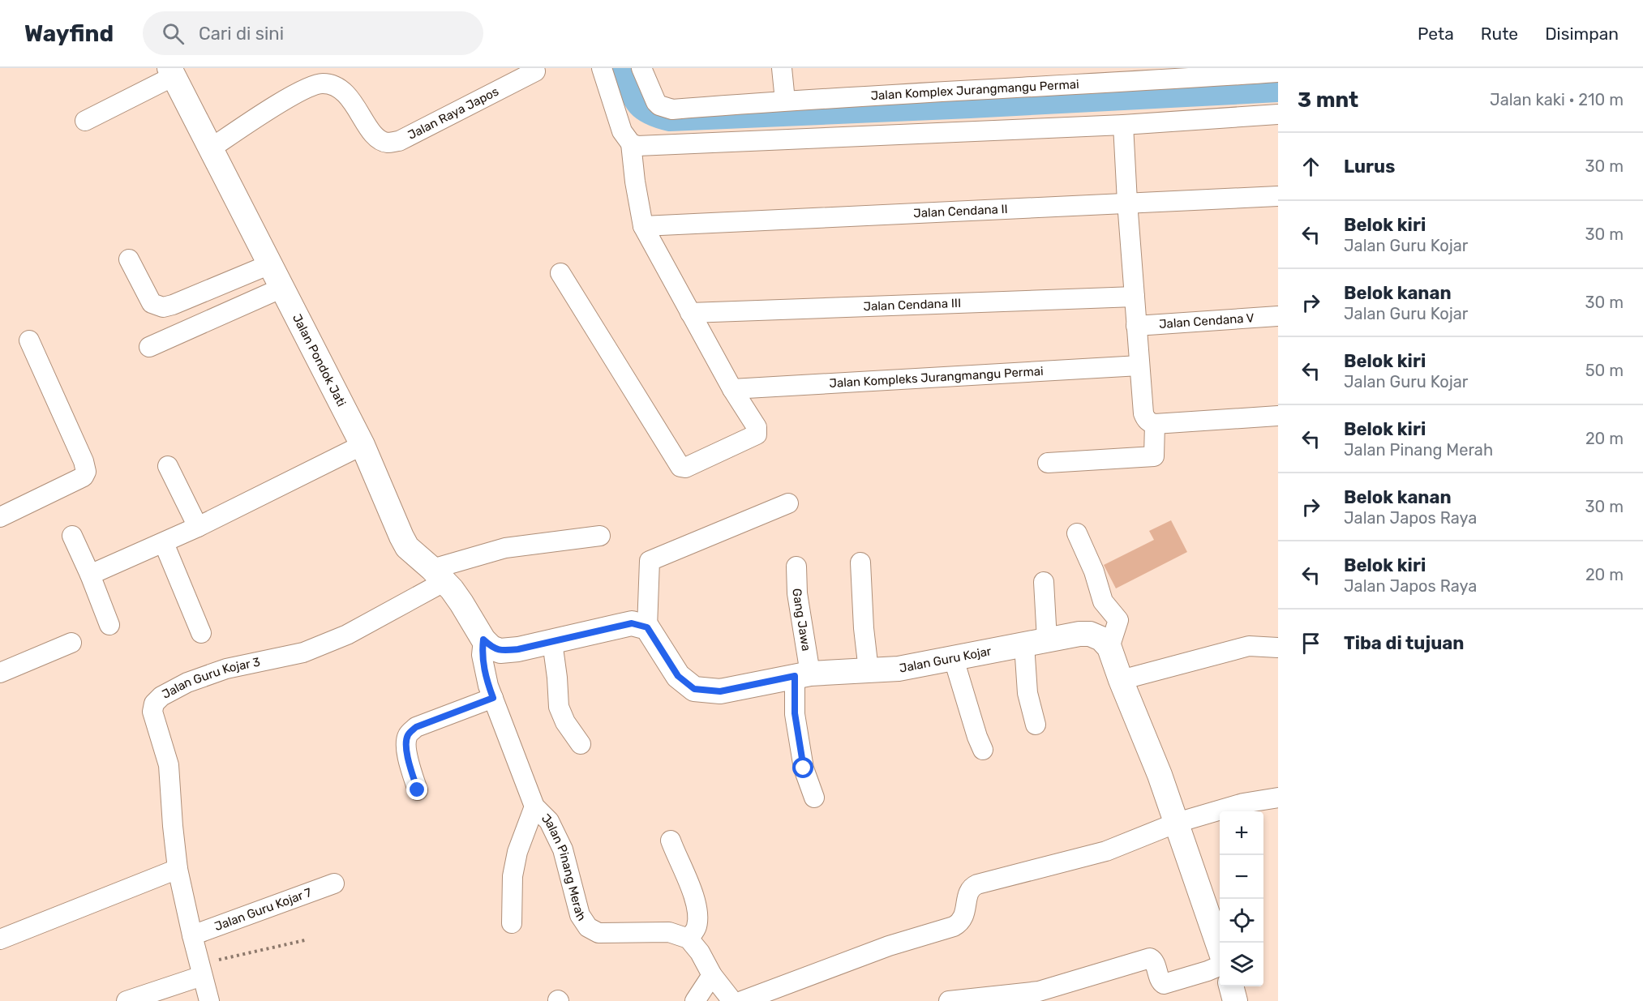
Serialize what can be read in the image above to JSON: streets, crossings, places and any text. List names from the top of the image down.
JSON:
{
  "streets": {
    "street": [
      "Jalan Komplex Jurangmangu Permai",
      "Jalan Raya Japos",
      "Jalan Cendana II",
      "Jalan Cendana III",
      "Jalan Cendana V",
      "Jalan Pondok Jati",
      "Jalan Kompleks Jurangmangu Permai",
      "Gang Jawa",
      "Jalan Guru Kojar",
      "Jalan Guru Kojar 3",
      "Jalan Pinang Merah",
      "Jalan Guru Kojar 7"
    ]
  },
  "crossings": [
    ["Jalan Raya Japos", "Jalan Pondok Jati"],
    ["Jalan Pondok Jati", "Jalan Guru Kojar 3"],
    ["Jalan Pondok Jati", "Jalan Pinang Merah"],
    ["Gang Jawa", "Jalan Guru Kojar"],
    ["Jalan Guru Kojar 3", "Jalan Guru Kojar 7"]
  ],
  "page": {
    "header": "Wayfind",
    "search": "Cari di sini",
    "nav": ["Peta", "Rute", "Disimpan"],
    "heading": ["3 mnt", "Jalan kaki · 210 m"],
    "list": [
      ["Lurus", "30 m"],
      ["Belok kiri", "Jalan Guru Kojar", "30 m"],
      ["Belok kanan", "Jalan Guru Kojar", "30 m"],
      ["Belok kiri", "Jalan Guru Kojar", "50 m"],
      ["Belok kiri", "Jalan Pinang Merah", "20 m"],
      ["Belok kanan", "Jalan Japos Raya", "30 m"],
      ["Belok kiri", "Jalan Japos Raya", "20 m"],
      "Tiba di tujuan"
    ],
    "map_buttons": ["+", "−"]
  }
}
